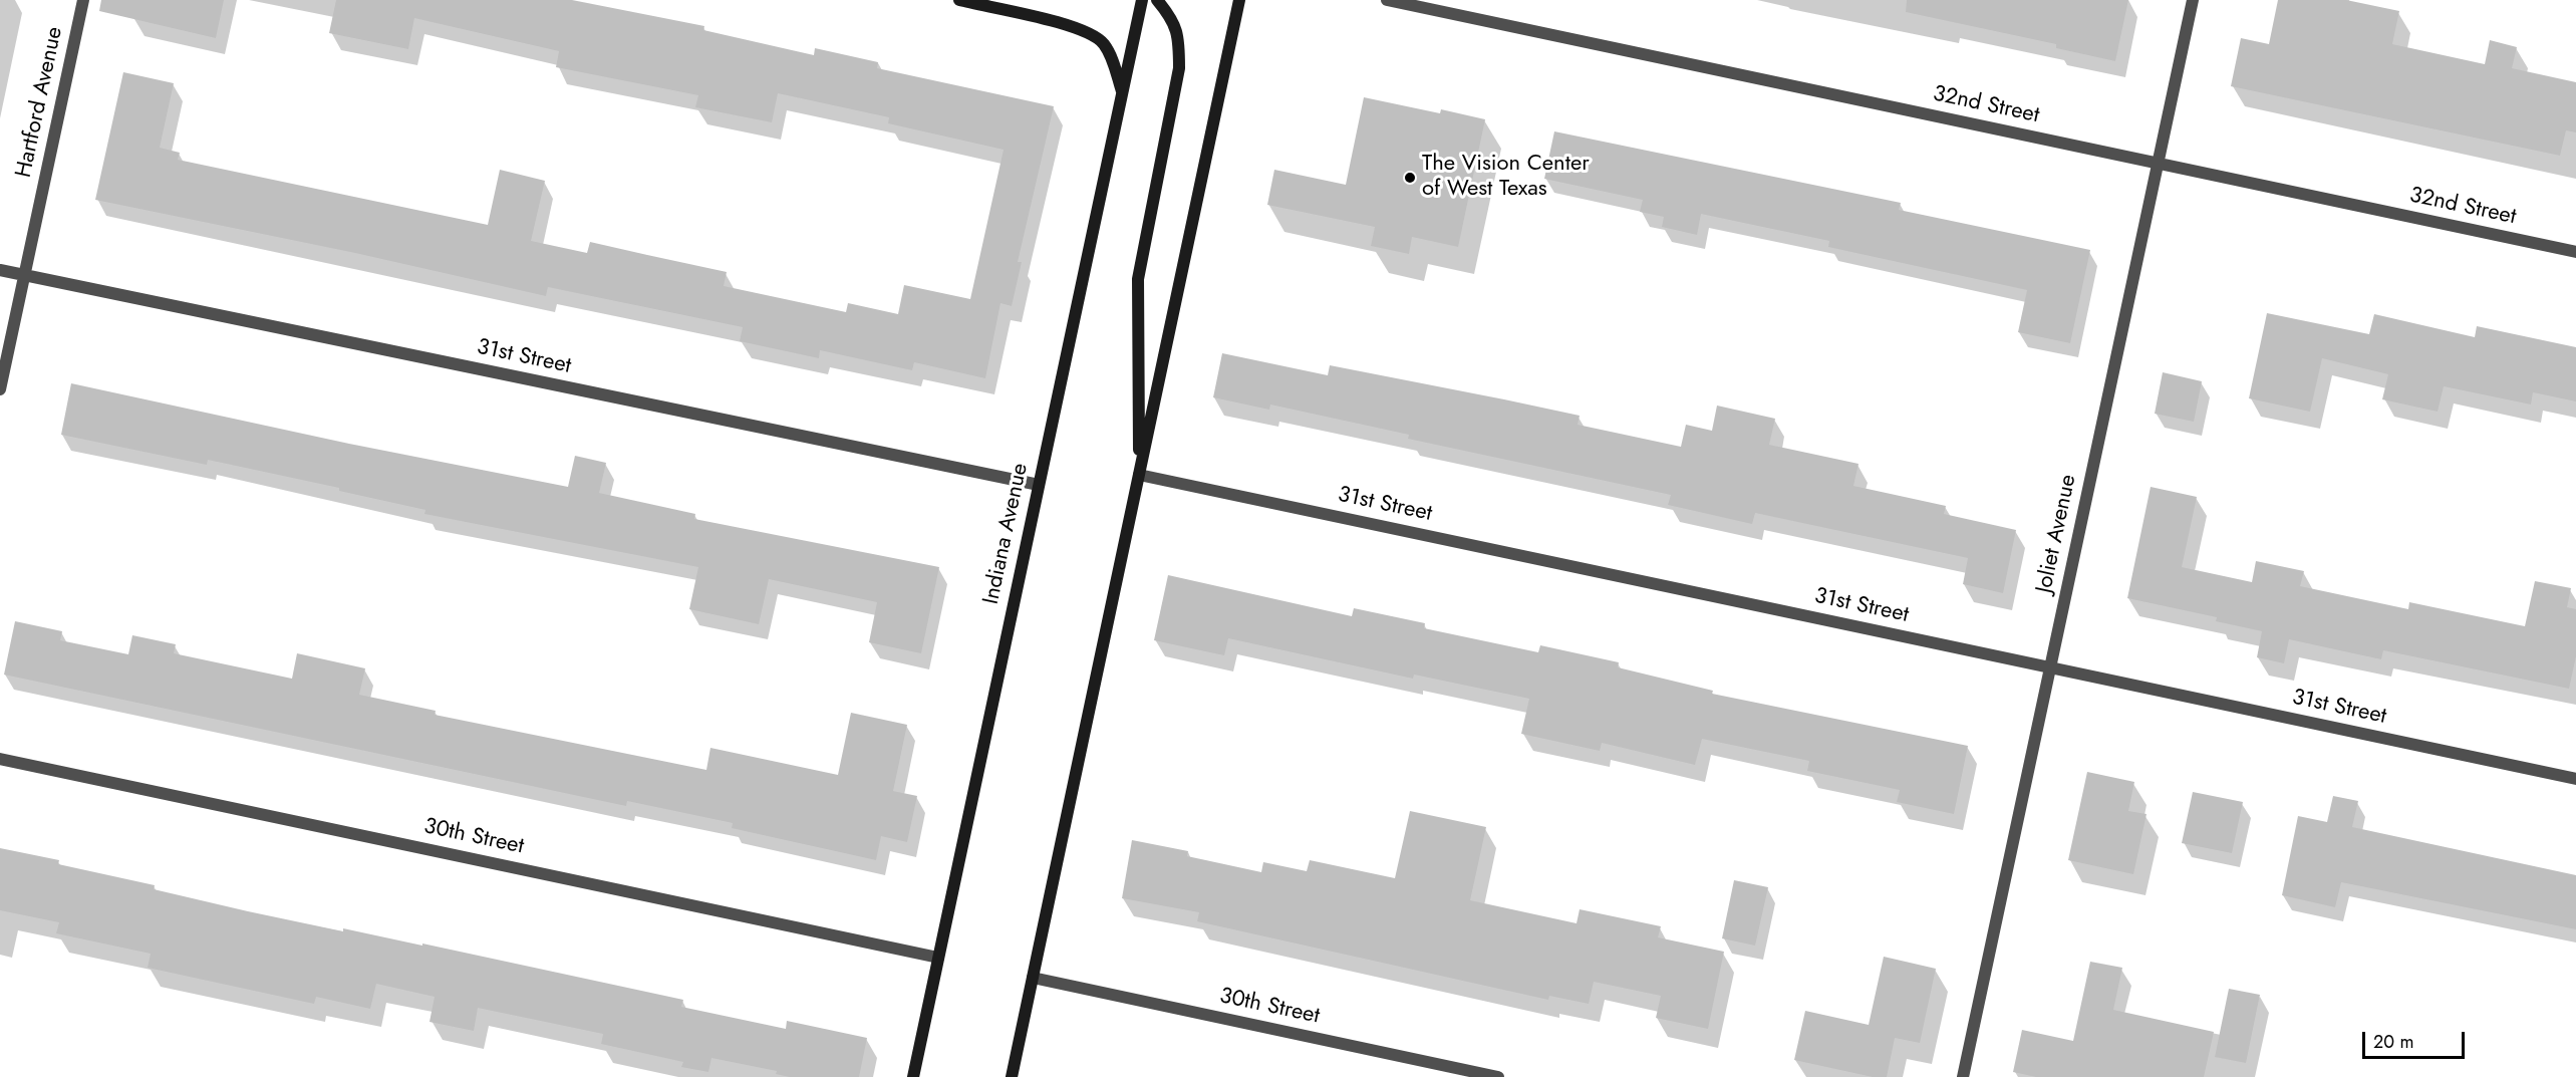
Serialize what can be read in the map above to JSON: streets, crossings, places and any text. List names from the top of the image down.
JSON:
{
  "streets": {
    "main road": ["Indiana Avenue"],
    "street": [
      "Hartford Avenue",
      "32nd Street",
      "31st Street",
      "Joliet Avenue",
      "30th Street"
    ]
  },
  "crossings": [
    ["Hartford Avenue", "31st Street"],
    ["32nd Street", "Joliet Avenue"],
    ["31st Street", "Indiana Avenue"],
    ["31st Street", "Joliet Avenue"],
    ["Indiana Avenue", "30th Street"]
  ],
  "places": ["The Vision Center of West Texas"],
  "scale_bar": "20 m"
}
